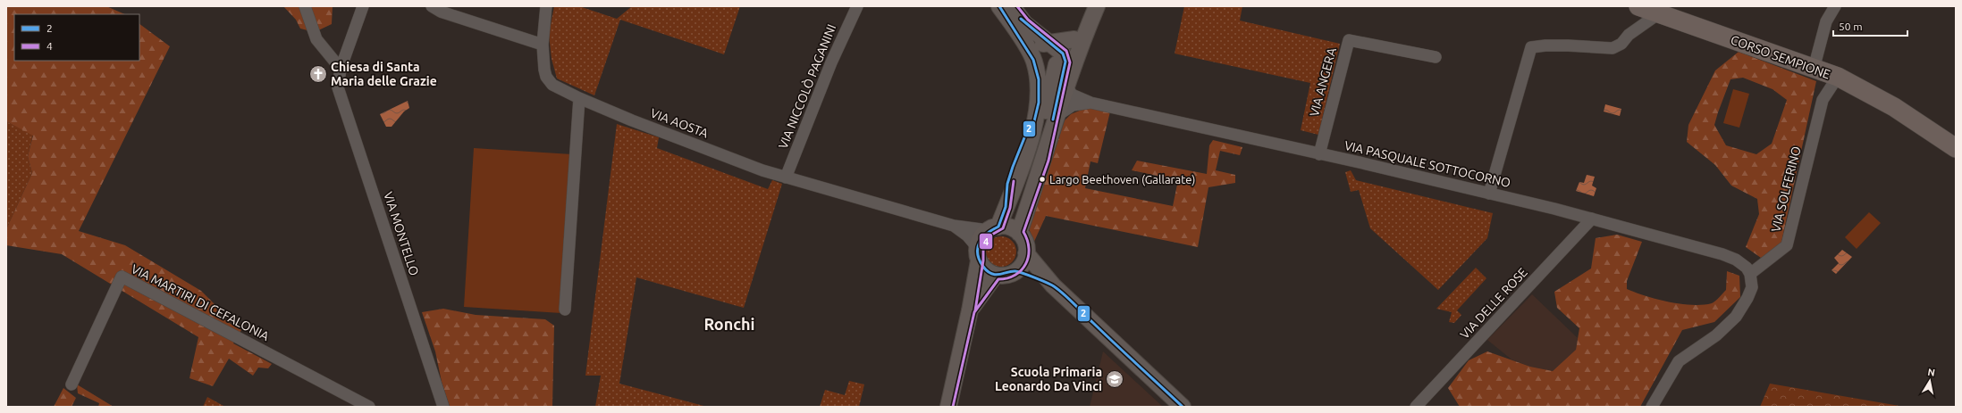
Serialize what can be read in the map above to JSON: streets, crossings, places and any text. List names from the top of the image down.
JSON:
{
  "streets": {
    "main road": ["CORSO SEMPIONE"],
    "street": [
      "VIA ANGERA",
      "VIA NICCOLÒ PAGANINI",
      "VIA AOSTA",
      "VIA PASQUALE SOTTOCORNO",
      "VIA SOLFERINO",
      "VIA MONTELLO",
      "VIA MARTIRI DI CEFALONIA",
      "VIA DELLE ROSE"
    ]
  },
  "crossings": [
    ["CORSO SEMPIONE", "VIA SOLFERINO"],
    ["VIA ANGERA", "VIA PASQUALE SOTTOCORNO"],
    ["VIA NICCOLÒ PAGANINI", "VIA AOSTA"],
    ["VIA PASQUALE SOTTOCORNO", "VIA SOLFERINO"],
    ["VIA PASQUALE SOTTOCORNO", "VIA DELLE ROSE"]
  ],
  "districts": ["Ronchi"],
  "places": {
    "church": ["Chiesa di Santa Maria delle Grazie"],
    "other": ["Largo Beethoven (Gallarate)"],
    "school or university": ["Scuola Primaria Leonardo Da Vinci"]
  },
  "lines": ["transit line 2", "transit line 4"],
  "legend": ["2", "4"],
  "scale_bar": "50 m",
  "north": "top"
}
